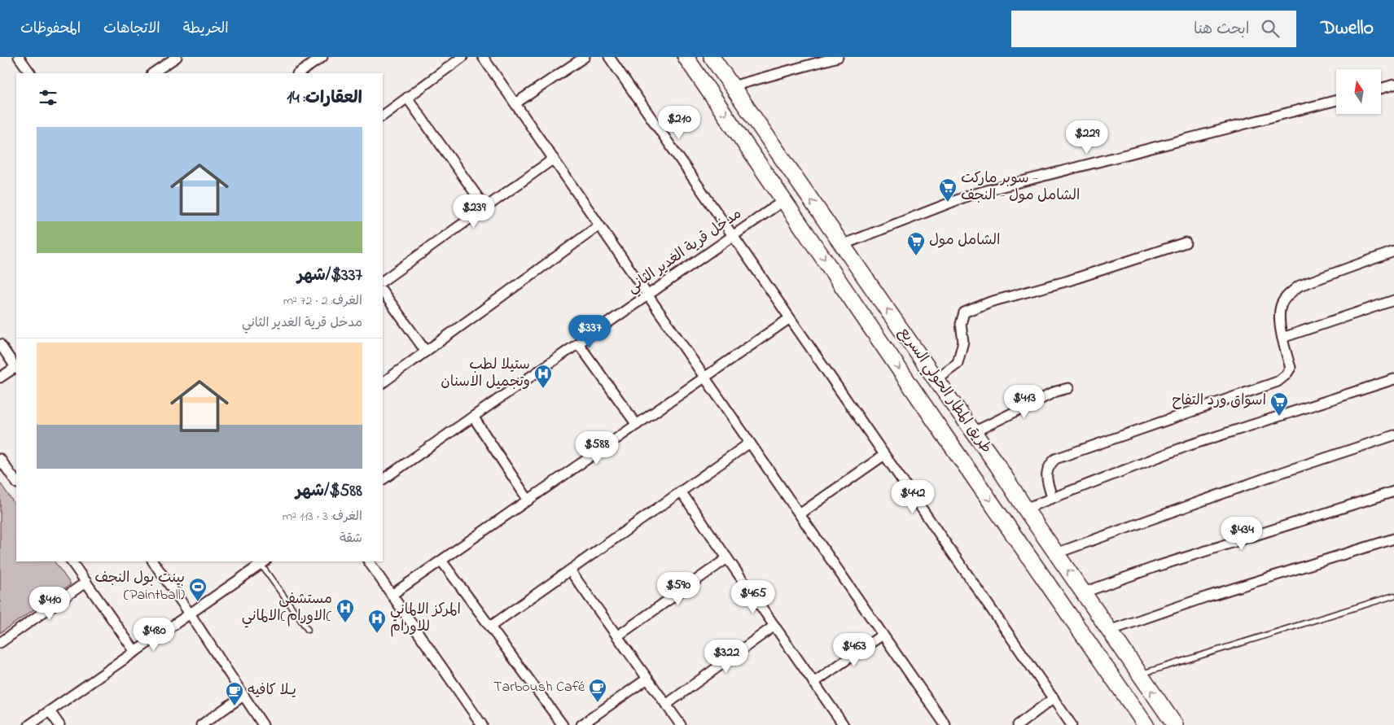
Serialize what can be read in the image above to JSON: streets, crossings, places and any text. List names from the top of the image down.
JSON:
{
  "streets": {
    "highway": ["طريق المطار الحولي السريع"],
    "street": ["مدخل قرية الغدير الثاني"]
  },
  "crossings": [
    ["مدخل قرية الغدير الثاني", "طريق المطار الحولي السريع"]
  ],
  "places": {
    "supermarket": ["سوبر ماركت - الشامل مول - النجف", "الشامل مول", "اسواق ورد التفاح"],
    "hospital": ["ستيلا لطب وتجميل الاسنان", "مستشفى الاورام)الالماني(", "المركز الالماني للاورام"],
    "sports": ["بينت بول النجف (Paintball)"],
    "cafe": ["Tarboush Café", "يـلا كافيه"]
  },
  "north": "top",
  "page": {
    "header": "Dwello",
    "search": "ابحث هنا",
    "nav": ["الخريطة", "الاتجاهات", "المحفوظات"],
    "heading": "العقارات: 14",
    "price": [
      "$210",
      "$229",
      "$239",
      "$337",
      "$413",
      "$588",
      "$442",
      "$434",
      "$590",
      "$465",
      "$410",
      "$480",
      "$463",
      "$322"
    ],
    "list": [
      {
        "name": "$337/شهر",
        "note": "الغرف: 2 · 72 m² · مدخل قرية الغدير الثاني"
      },
      {
        "name": "$588/شهر",
        "note": "الغرف: 3 · 113 m² · شقة"
      }
    ]
  }
}
